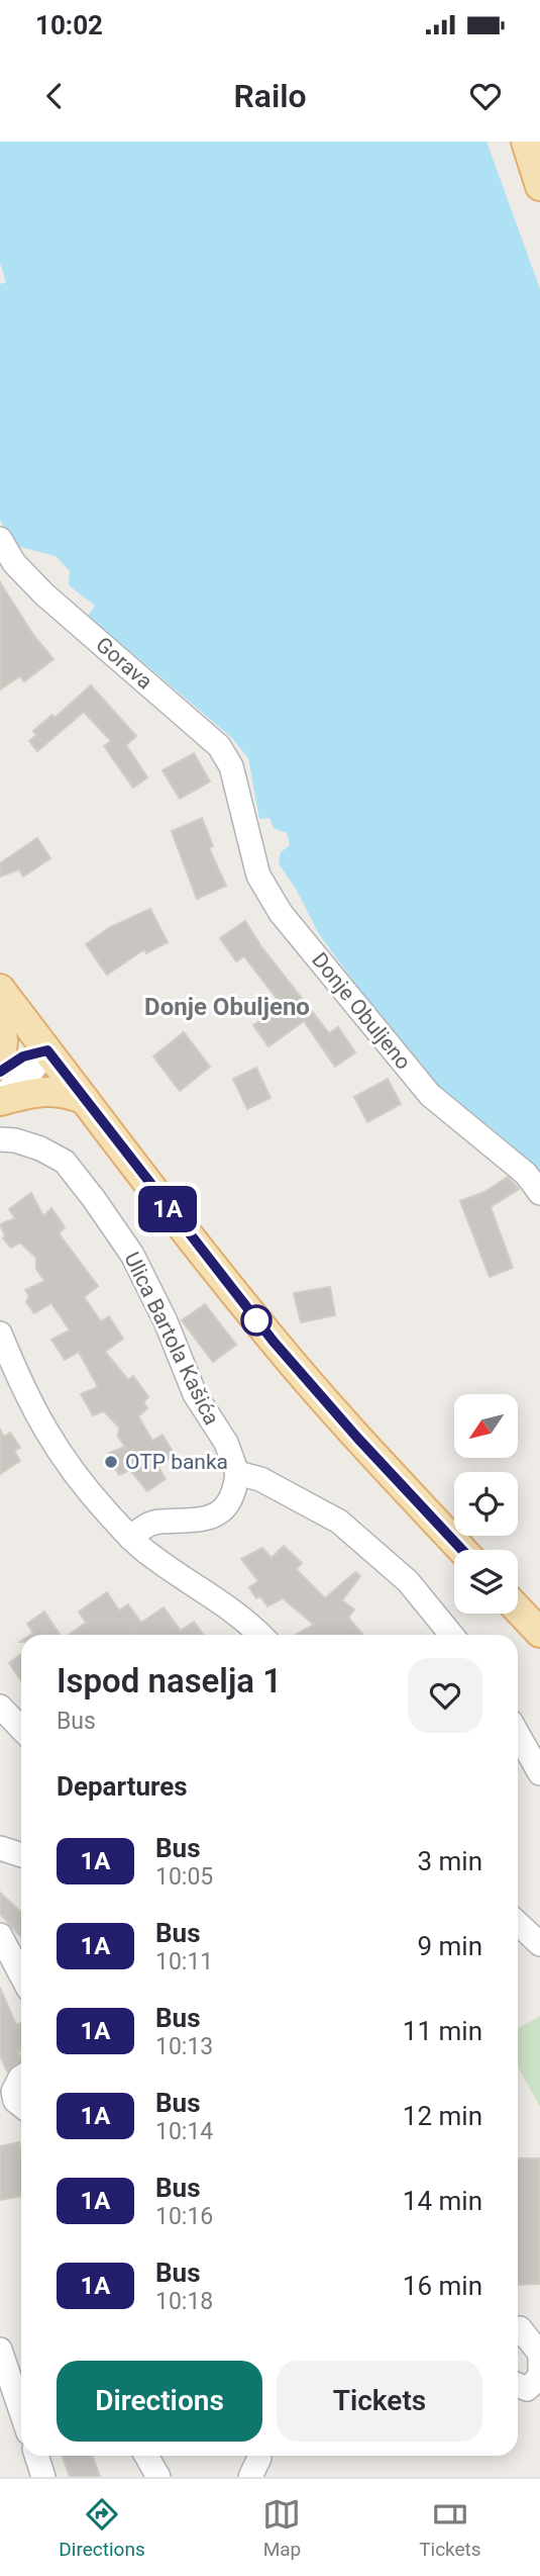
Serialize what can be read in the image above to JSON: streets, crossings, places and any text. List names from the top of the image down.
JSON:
{
  "streets": {
    "street": ["Gorava", "Donje Obuljeno", "Ulica Bartola Kašića"]
  },
  "crossings": [
    ["Gorava", "Donje Obuljeno"]
  ],
  "districts": ["Donje Obuljeno"],
  "places": ["OTP banka"],
  "lines": ["bus line 1A"],
  "north": "bottom left",
  "page": {
    "status": "10:02",
    "header": "Railo",
    "on_map": "1A",
    "heading": [
      ["Ispod naselja 1", "Bus"],
      "Departures"
    ],
    "list": [
      {
        "mark": "1A",
        "name": "Bus",
        "note": "10:05",
        "value": "3 min"
      },
      {
        "mark": "1A",
        "name": "Bus",
        "note": "10:11",
        "value": "9 min"
      },
      {
        "mark": "1A",
        "name": "Bus",
        "note": "10:13",
        "value": "11 min"
      },
      {
        "mark": "1A",
        "name": "Bus",
        "note": "10:14",
        "value": "12 min"
      },
      {
        "mark": "1A",
        "name": "Bus",
        "note": "10:16",
        "value": "14 min"
      },
      {
        "mark": "1A",
        "name": "Bus",
        "note": "10:18",
        "value": "16 min"
      }
    ],
    "buttons": ["Directions", "Tickets"],
    "tabs": ["Directions", "Map", "Tickets"]
  }
}
